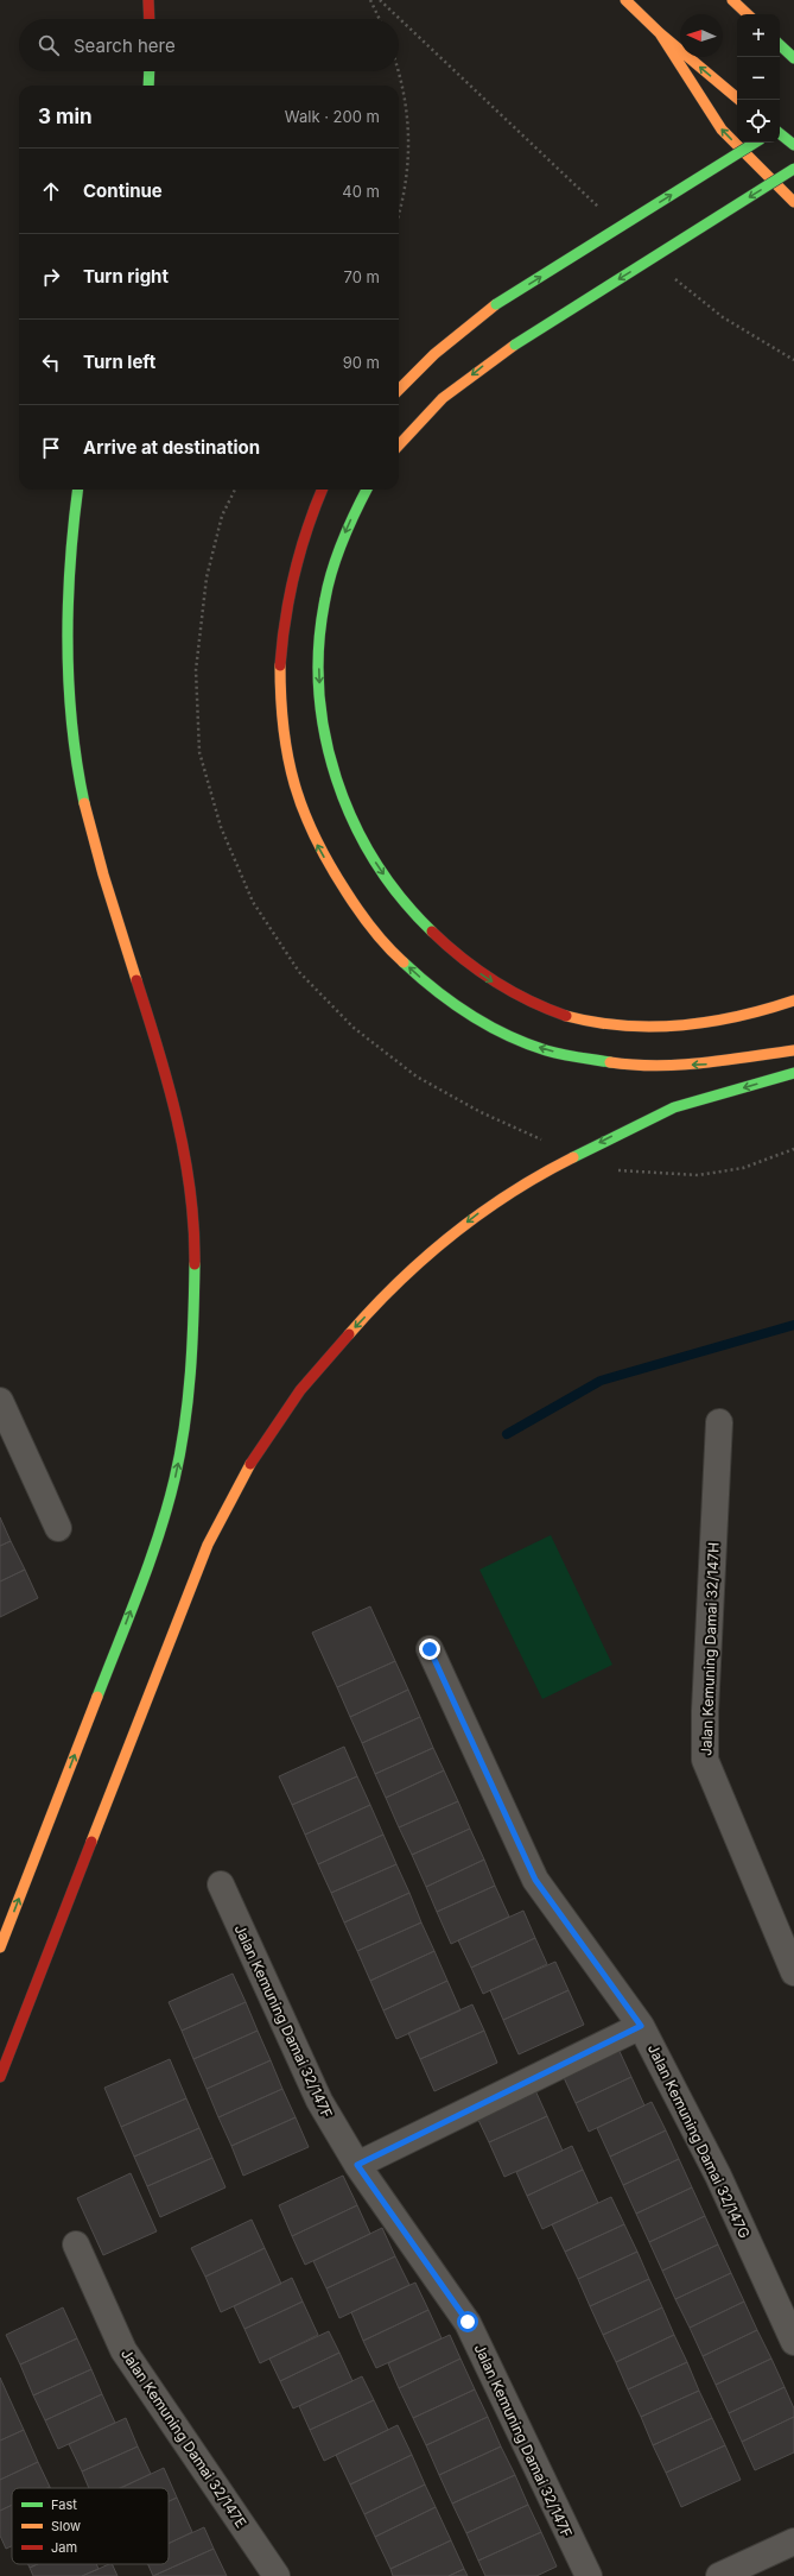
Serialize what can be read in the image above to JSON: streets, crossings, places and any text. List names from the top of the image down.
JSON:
{
  "streets": {
    "street": [
      "Jalan Kemuning Damai 32/147H",
      "Jalan Kemuning Damai 32/147F",
      "Jalan Kemuning Damai 32/147G",
      "Jalan Kemuning Damai 32/147E"
    ]
  },
  "legend": ["Fast", "Slow", "Jam"],
  "north": "left",
  "page": {
    "map_buttons": ["+", "−"],
    "search": "Search here",
    "heading": ["3 min", "Walk · 200 m"],
    "list": [
      ["Continue", "40 m"],
      ["Turn right", "70 m"],
      ["Turn left", "90 m"],
      "Arrive at destination"
    ]
  }
}
